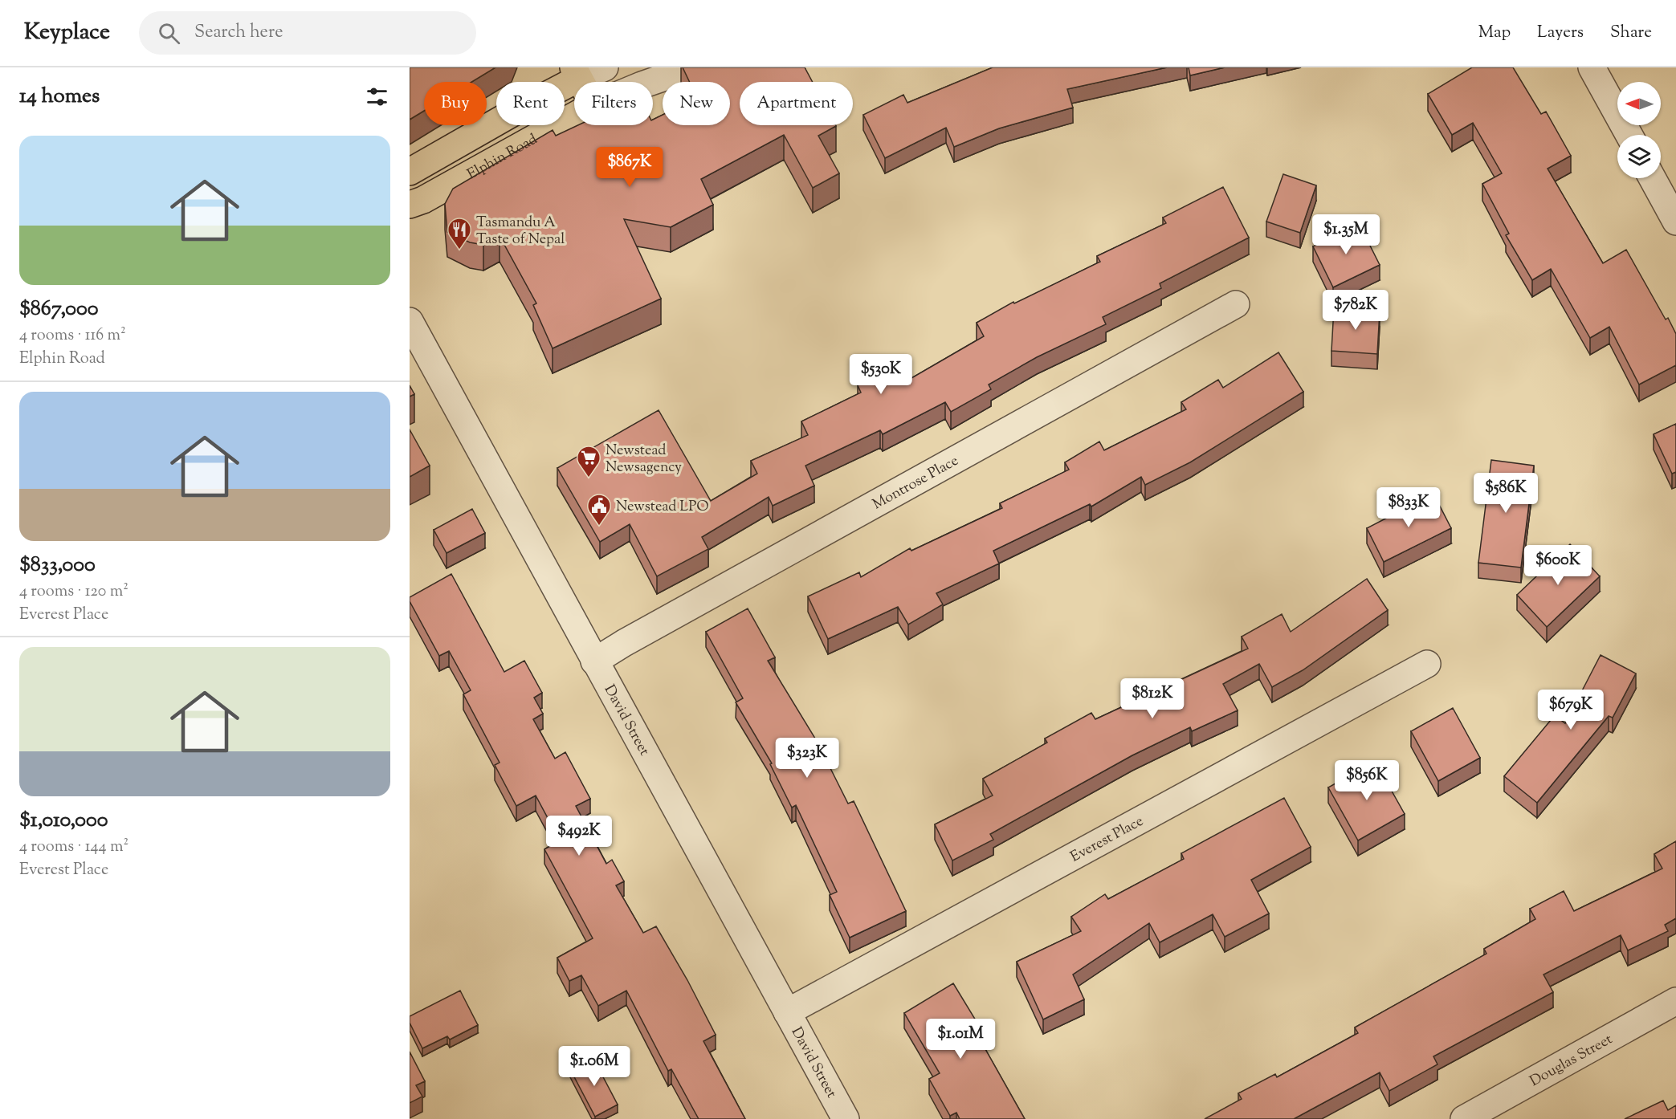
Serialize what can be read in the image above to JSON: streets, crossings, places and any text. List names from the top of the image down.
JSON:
{
  "streets": {
    "highway": ["Elphin Road"],
    "street": [
      "Montrose Place",
      "David Street",
      "Everest Place",
      "Douglas Street"
    ]
  },
  "crossings": [
    ["Montrose Place", "David Street"],
    ["David Street", "Everest Place"]
  ],
  "places": {
    "restaurant": ["Tasmandu A Taste of Nepal"],
    "supermarket": ["Newstead Newsagency"],
    "public building": ["Newstead LPO"]
  },
  "north": "left",
  "page": {
    "header": "Keyplace",
    "search": "Search here",
    "nav": ["Map", "Layers", "Share"],
    "heading": "14 homes",
    "chip": [
      "Buy",
      "Rent",
      "Filters",
      "New",
      "Apartment"
    ],
    "list": [
      {
        "name": "$867,000",
        "note": "4 rooms · 116 m² · Elphin Road"
      },
      {
        "name": "$833,000",
        "note": "4 rooms · 120 m² · Everest Place"
      },
      {
        "name": "$1,010,000",
        "note": "4 rooms · 144 m² · Everest Place"
      }
    ],
    "price": [
      "$867K",
      "$1.35M",
      "$782K",
      "$530K",
      "$586K",
      "$833K",
      "$600K",
      "$812K",
      "$679K",
      "$323K",
      "$856K",
      "$492K",
      "$1.01M",
      "$1.06M"
    ]
  }
}
